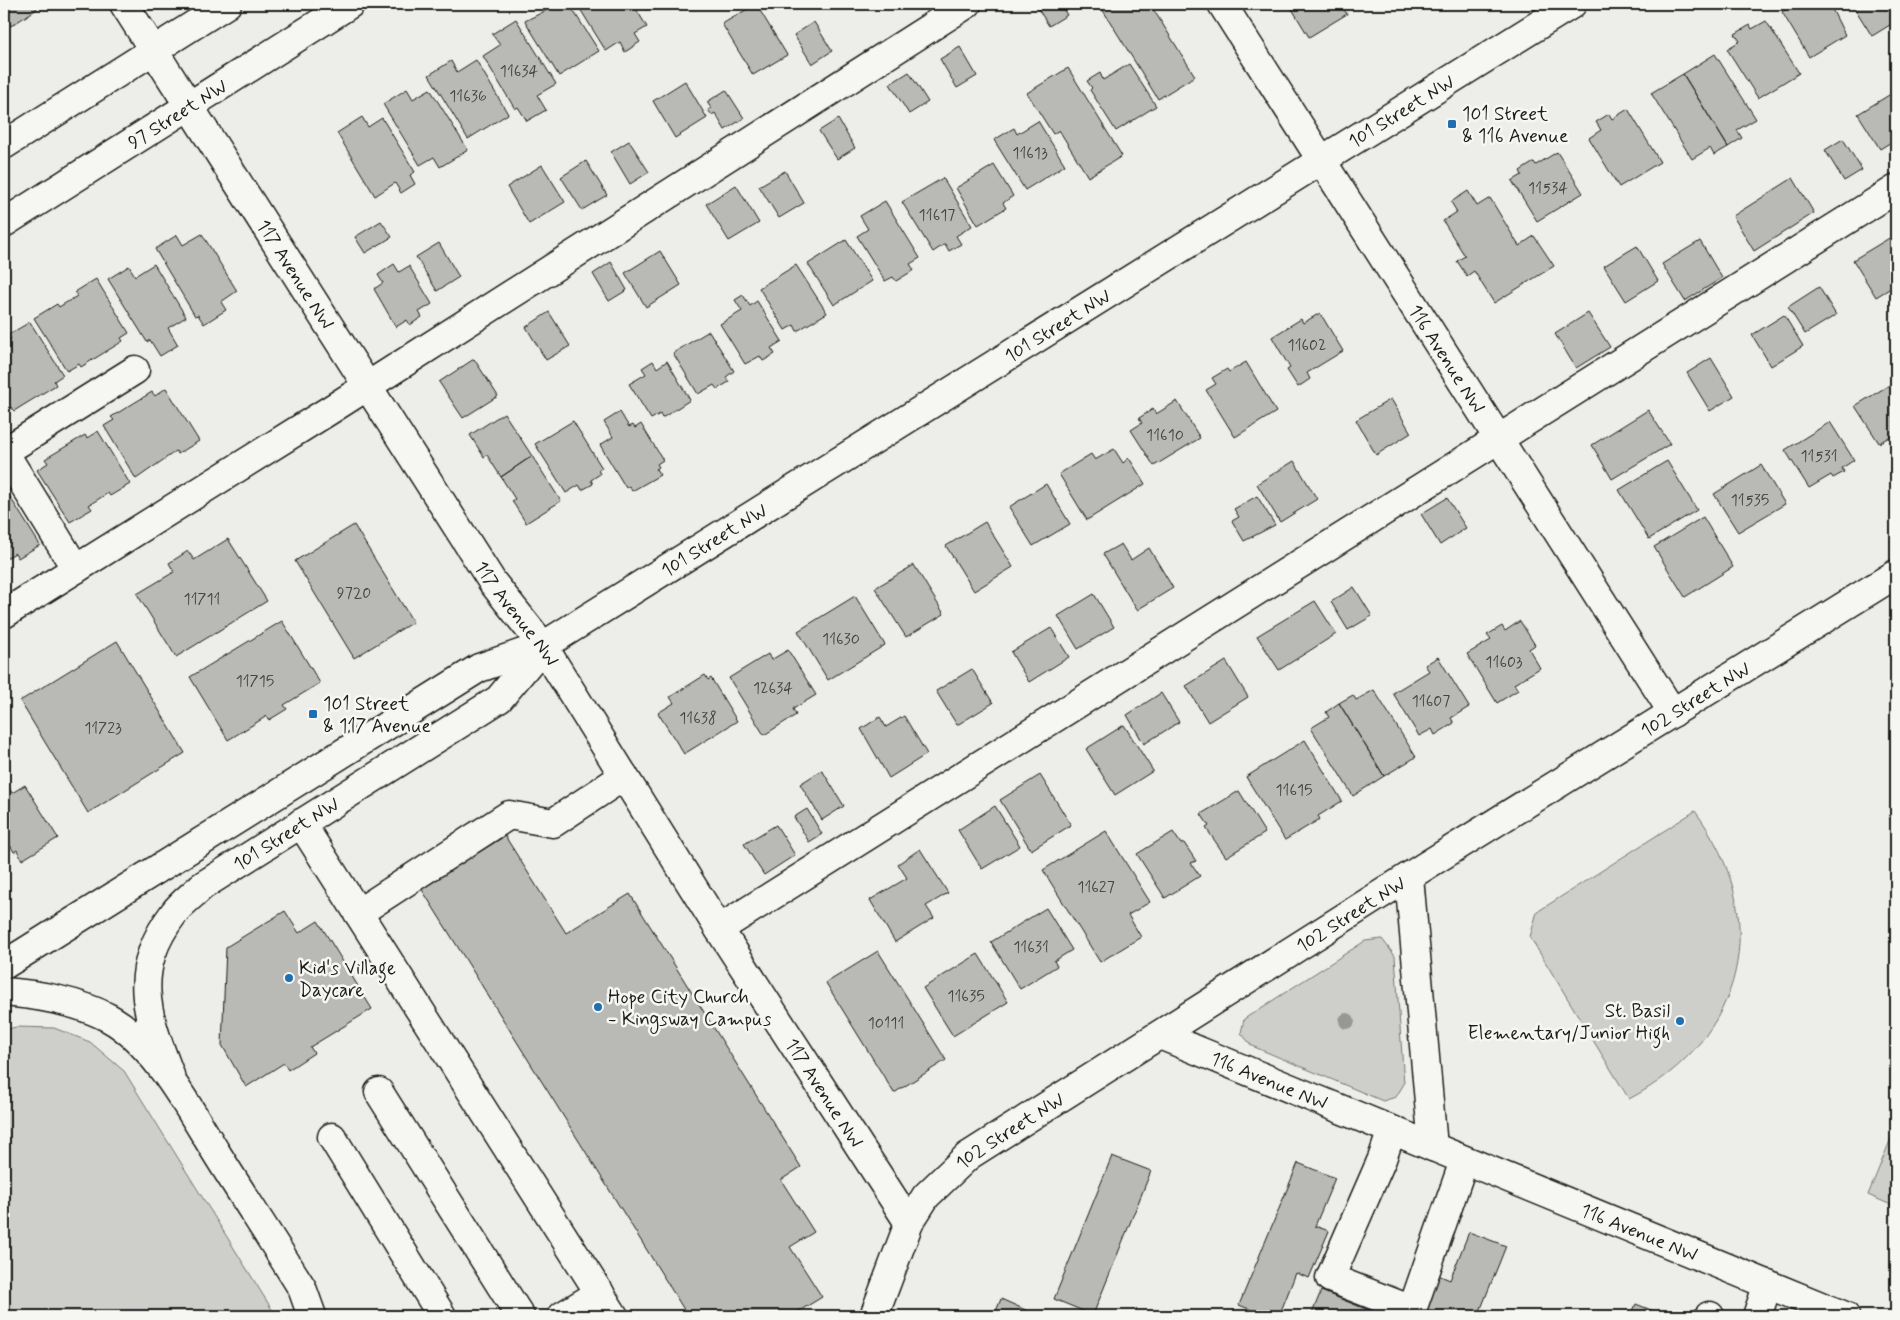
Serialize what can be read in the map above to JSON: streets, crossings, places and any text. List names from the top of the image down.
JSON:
{
  "streets": {
    "street": [
      "101 Street NW",
      "97 Street NW",
      "117 Avenue NW",
      "116 Avenue NW",
      "102 Street NW"
    ]
  },
  "crossings": [
    ["101 Street NW", "117 Avenue NW"],
    ["101 Street NW", "116 Avenue NW"],
    ["97 Street NW", "117 Avenue NW"],
    ["117 Avenue NW", "102 Street NW"],
    ["116 Avenue NW", "102 Street NW"]
  ],
  "places": {
    "transit": ["101 Street & 116 Avenue", "101 Street & 117 Avenue"],
    "other": ["Kid's Village Daycare", "Hope City Church - Kingsway Campus", "St. Basil Elementary/Junior High"]
  },
  "house_numbers": [
    "11634",
    "11636",
    "11613",
    "11534",
    "11617",
    "11602",
    "11610",
    "11531",
    "11535",
    "9720",
    "11711",
    "11630",
    "11603",
    "11715",
    "12634",
    "11607",
    "11638",
    "11723",
    "11615",
    "11627",
    "11631",
    "11635",
    "10111"
  ]
}
